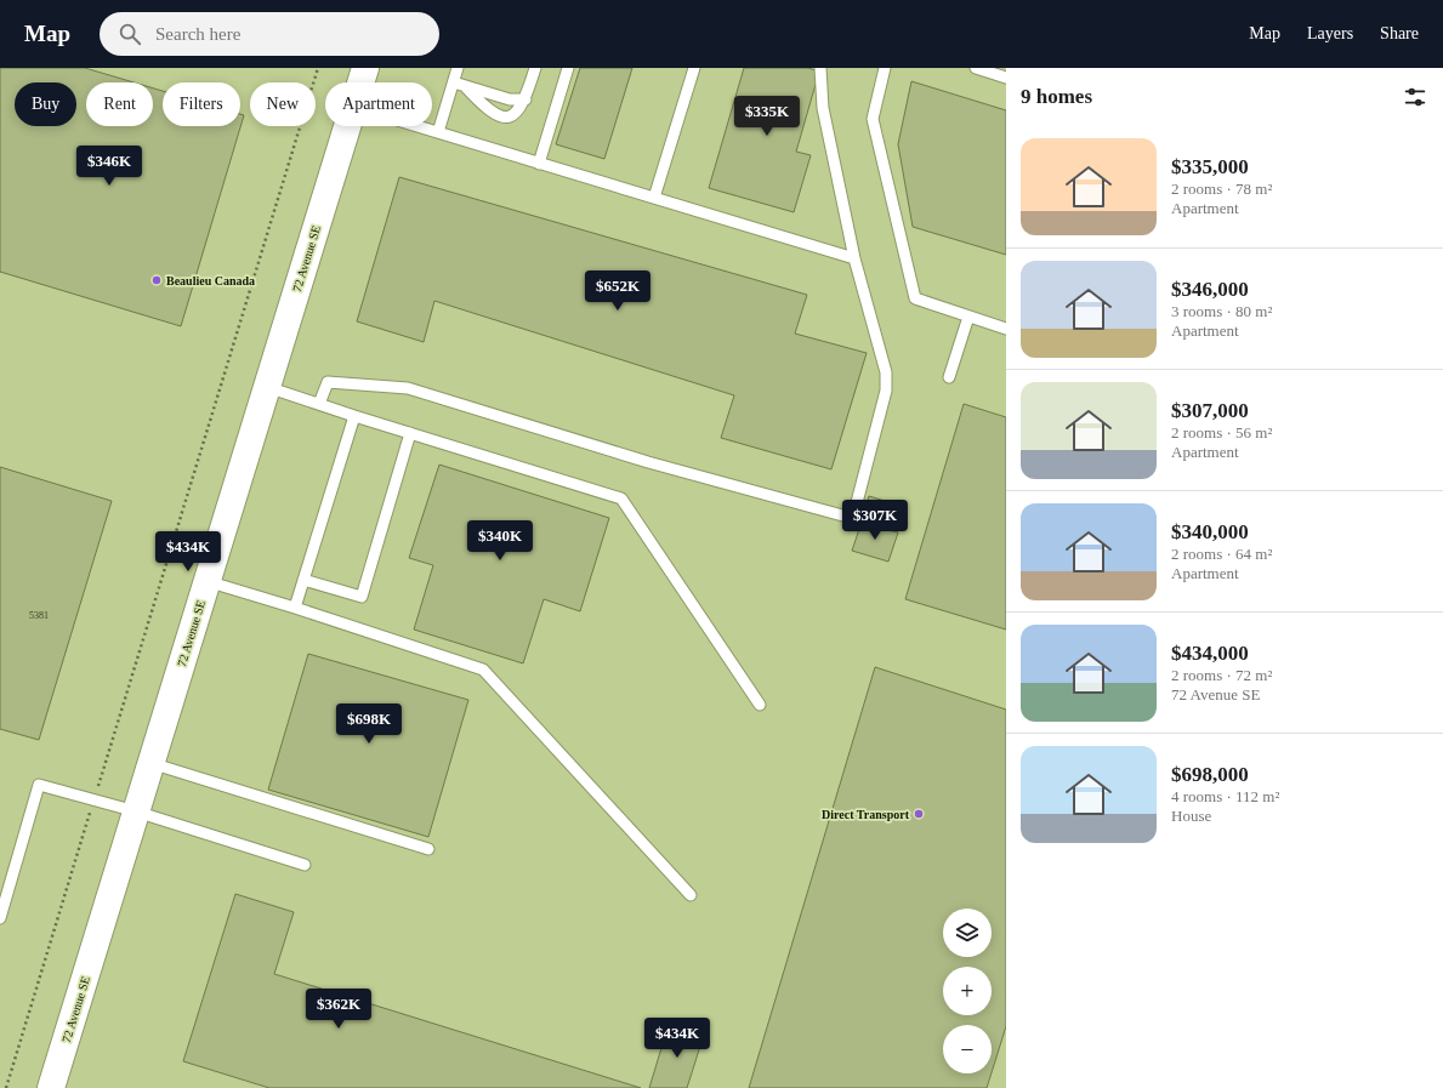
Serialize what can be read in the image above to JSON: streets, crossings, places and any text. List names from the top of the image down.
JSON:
{
  "streets": {
    "street": ["72 Avenue SE"]
  },
  "places": ["Beaulieu Canada", "Direct Transport"],
  "house_numbers": ["5381"],
  "page": {
    "header": "Map",
    "search": "Search here",
    "nav": ["Map", "Layers", "Share"],
    "heading": "9 homes",
    "chip": [
      "Buy",
      "Rent",
      "Filters",
      "New",
      "Apartment"
    ],
    "price": [
      "$335K",
      "$346K",
      "$652K",
      "$307K",
      "$340K",
      "$434K",
      "$698K",
      "$362K",
      "$434K"
    ],
    "list": [
      {
        "name": "$335,000",
        "note": "2 rooms · 78 m² · Apartment"
      },
      {
        "name": "$346,000",
        "note": "3 rooms · 80 m² · Apartment"
      },
      {
        "name": "$307,000",
        "note": "2 rooms · 56 m² · Apartment"
      },
      {
        "name": "$340,000",
        "note": "2 rooms · 64 m² · Apartment"
      },
      {
        "name": "$434,000",
        "note": "2 rooms · 72 m² · 72 Avenue SE"
      },
      {
        "name": "$698,000",
        "note": "4 rooms · 112 m² · House"
      }
    ],
    "map_buttons": ["+", "−"]
  }
}
